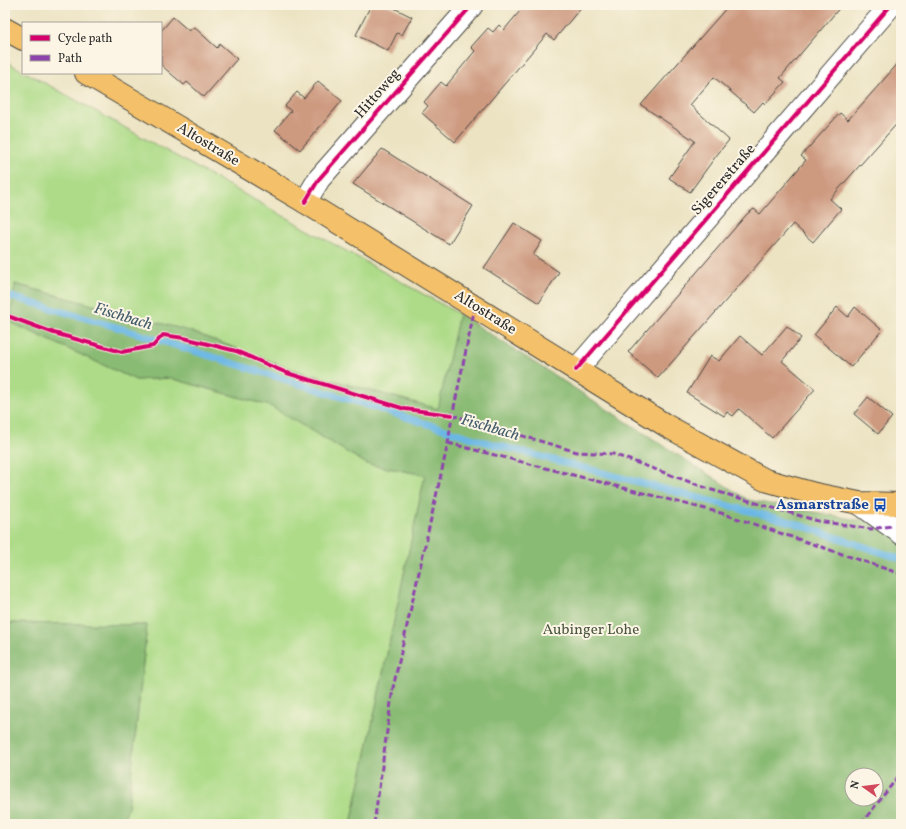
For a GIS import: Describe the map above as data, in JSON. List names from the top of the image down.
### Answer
{
  "streets": {
    "main road": ["Altostraße"],
    "street": ["Hittoweg", "Sigererstraße"]
  },
  "crossings": [
    ["Hittoweg", "Altostraße"],
    ["Altostraße", "Sigererstraße"]
  ],
  "water": ["Fischbach"],
  "parks": ["Aubinger Lohe"],
  "places": {
    "bus stop": ["Asmarstraße"]
  },
  "legend": ["Cycle path", "Path"],
  "north": "left"
}
